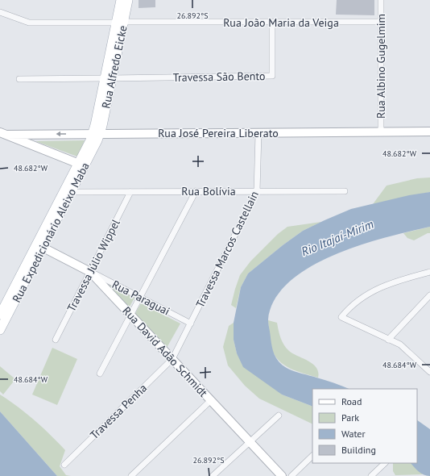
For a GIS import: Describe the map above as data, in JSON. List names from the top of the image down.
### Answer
{
  "streets": {
    "main road": [
      "Rua Alfredo Eicke",
      "Rua José Pereira Liberato",
      "Rua Expedicionário Aleixo Maba",
      "Rua David Adão Schmidt"
    ],
    "street": [
      "Rua João Maria da Veiga",
      "Rua Albino Gugelmim",
      "Travessa São Bento",
      "Rua Bolívia",
      "Travessa Marcos Castellain",
      "Travessa Júlio Wippel",
      "Rua Paraguai",
      "Travessa Penha"
    ]
  },
  "crossings": [
    ["Rua João Maria da Veiga", "Rua Albino Gugelmim"],
    ["Rua João Maria da Veiga", "Rua Alfredo Eicke"],
    ["Rua João Maria da Veiga", "Travessa São Bento"],
    ["Rua Albino Gugelmim", "Rua José Pereira Liberato"],
    ["Rua Alfredo Eicke", "Travessa São Bento"],
    ["Rua Alfredo Eicke", "Rua José Pereira Liberato"],
    ["Rua Alfredo Eicke", "Rua Expedicionário Aleixo Maba"],
    ["Rua José Pereira Liberato", "Rua Expedicionário Aleixo Maba"],
    ["Rua José Pereira Liberato", "Travessa Marcos Castellain"],
    ["Rua Bolívia", "Rua Expedicionário Aleixo Maba"],
    ["Rua Bolívia", "Travessa Marcos Castellain"],
    ["Rua Bolívia", "Travessa Júlio Wippel"],
    ["Rua Expedicionário Aleixo Maba", "Rua David Adão Schmidt"],
    ["Travessa Marcos Castellain", "Rua Paraguai"],
    ["Travessa Marcos Castellain", "Rua David Adão Schmidt"],
    ["Travessa Marcos Castellain", "Travessa Penha"],
    ["Travessa Júlio Wippel", "Rua Paraguai"],
    ["Travessa Júlio Wippel", "Rua David Adão Schmidt"],
    ["Rua Paraguai", "Rua David Adão Schmidt"],
    ["Rua David Adão Schmidt", "Travessa Penha"]
  ],
  "water": ["Rio Itajaí-Mirim"],
  "legend": [
    "Road",
    "Park",
    "Water",
    "Building"
  ],
  "coordinates": ["26.892°S", "48.682°W", "48.684°W"]
}
